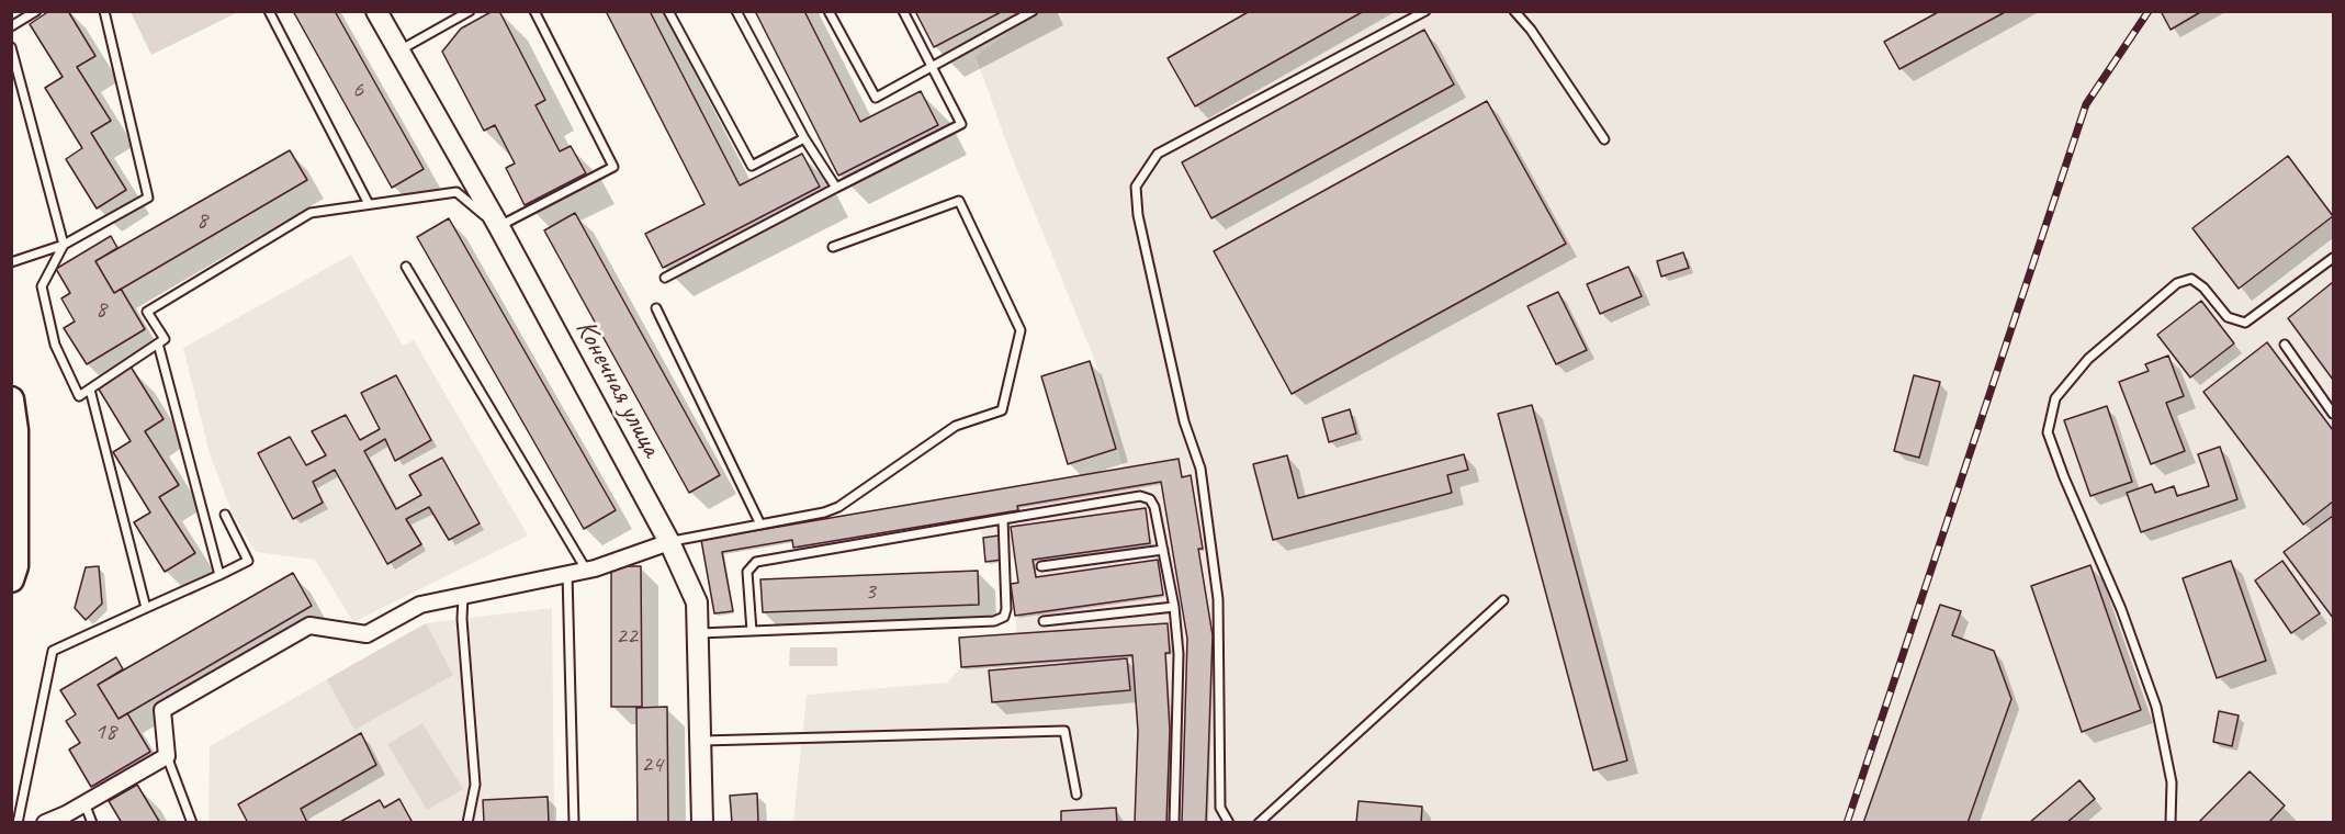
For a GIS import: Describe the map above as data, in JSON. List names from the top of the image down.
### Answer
{
  "streets": {
    "street": ["Конечная улица"]
  },
  "house_numbers": [
    "6",
    "8",
    "8",
    "3",
    "22",
    "18",
    "24"
  ]
}
